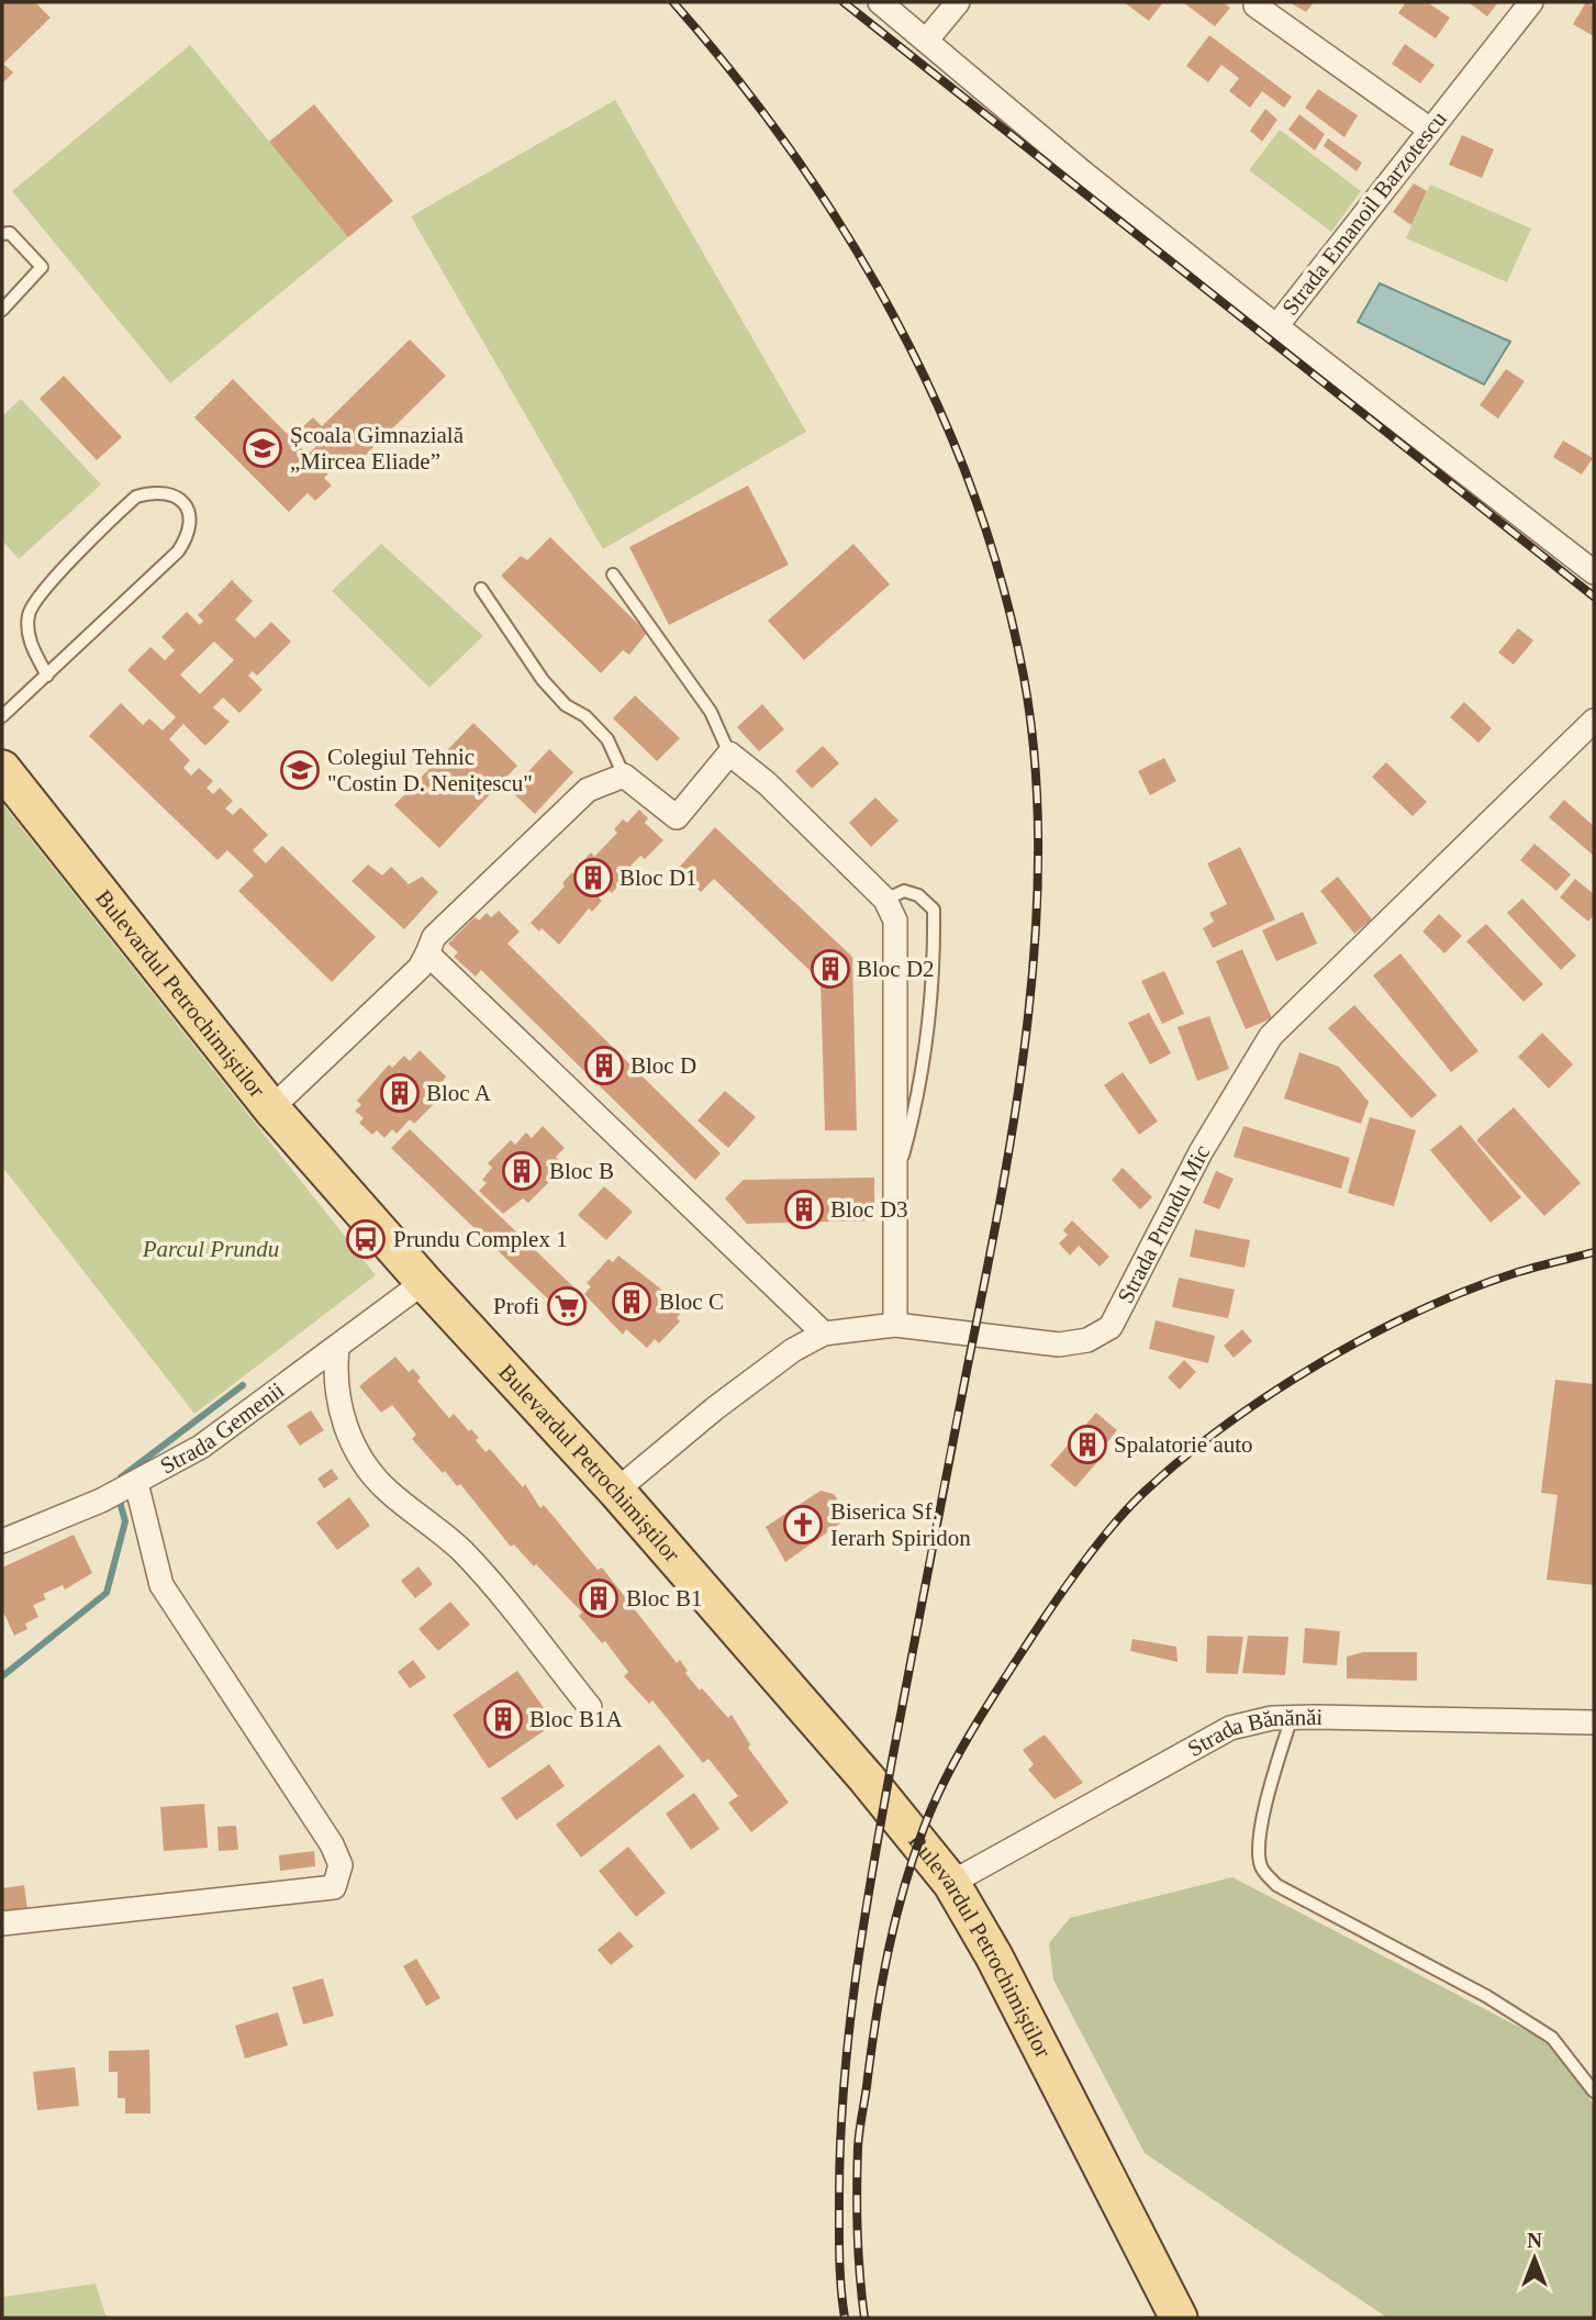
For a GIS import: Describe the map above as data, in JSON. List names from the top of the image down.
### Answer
{
  "streets": {
    "main road": ["Bulevardul Petrochimiștilor"],
    "street": [
      "Strada Emanoil Barzotescu",
      "Strada Prundu Mic",
      "Strada Gemenii",
      "Strada Bănănăi"
    ]
  },
  "crossings": [
    ["Bulevardul Petrochimiștilor", "Strada Prundu Mic"],
    ["Bulevardul Petrochimiștilor", "Strada Gemenii"],
    ["Bulevardul Petrochimiștilor", "Strada Bănănăi"]
  ],
  "parks": ["Parcul Prundu"],
  "places": {
    "school or university": ["Școala Gimnazială „Mircea Eliade”", "Colegiul Tehnic \"Costin D. Nenițescu\""],
    "building": [
      "Bloc D1",
      "Bloc D2",
      "Bloc D",
      "Bloc A",
      "Bloc B",
      "Bloc D3",
      "Bloc C",
      "Spalatorie auto",
      "Bloc B1",
      "Bloc B1A"
    ],
    "bus stop": ["Prundu Complex 1"],
    "supermarket": ["Profi"],
    "church": ["Biserica Sf. Ierarh Spiridon"]
  },
  "north": "top"
}
